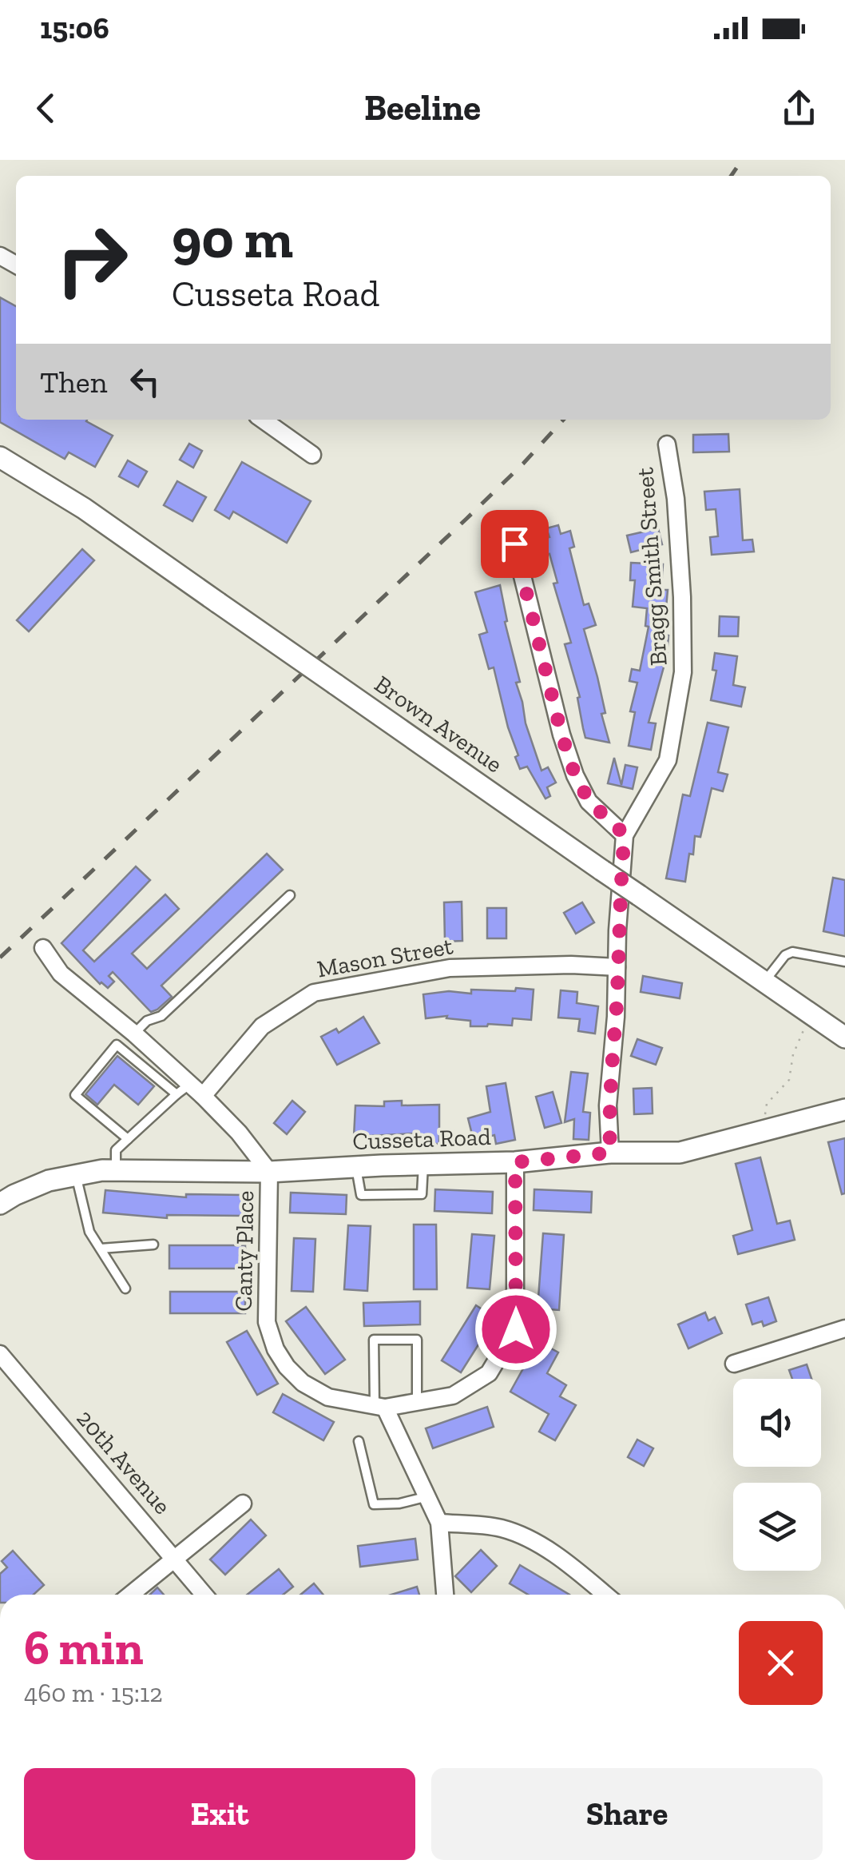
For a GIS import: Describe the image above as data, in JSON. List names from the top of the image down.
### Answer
{
  "streets": {
    "street": [
      "Bragg Smith Street",
      "Brown Avenue",
      "Mason Street",
      "Cusseta Road",
      "Canty Place",
      "20th Avenue"
    ]
  },
  "crossings": [
    ["Bragg Smith Street", "Mason Street"],
    ["Bragg Smith Street", "Cusseta Road"],
    ["Cusseta Road", "Canty Place"]
  ],
  "page": {
    "status": "15:06",
    "header": "Beeline",
    "turn": ["90 m", "Cusseta Road"],
    "then": "Then",
    "heading": ["6 min", "460 m · 15:12"],
    "buttons": ["Exit", "Share"]
  }
}
